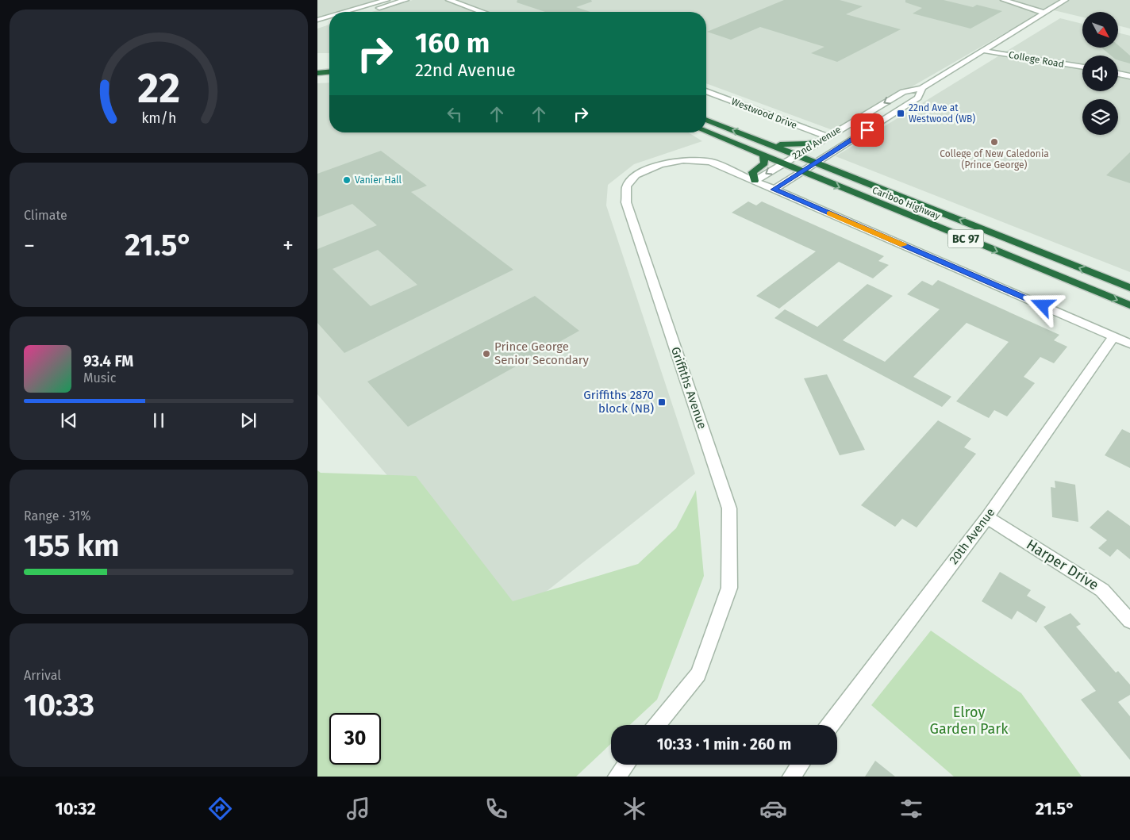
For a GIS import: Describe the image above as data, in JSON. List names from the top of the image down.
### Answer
{
  "streets": {
    "highway": ["Cariboo Highway", "BC 97"],
    "street": [
      "College Road",
      "Westwood Drive",
      "22nd Avenue",
      "Griffiths Avenue",
      "20th Avenue",
      "Harper Drive"
    ]
  },
  "crossings": [
    ["College Road", "22nd Avenue"],
    ["Westwood Drive", "22nd Avenue"],
    ["22nd Avenue", "Cariboo Highway"],
    ["22nd Avenue", "Griffiths Avenue"],
    ["Griffiths Avenue", "20th Avenue"],
    ["20th Avenue", "Harper Drive"]
  ],
  "parks": ["Elroy Garden Park"],
  "places": {
    "transit": ["22nd Ave at Westwood (WB)", "Griffiths 2870 block (NB)"],
    "other": ["College of New Caledonia (Prince George)", "Vanier Hall", "Prince George Senior Secondary"]
  },
  "north": "bottom right",
  "page": {
    "turn": ["160 m", "22nd Avenue"],
    "tile": [
      "Climate",
      ["Range · 31%", "155 km"],
      ["Arrival", "10:33"]
    ],
    "heat": ["−", "21.5°", "+"],
    "song": ["93.4 FM", "Music"],
    "limit": "30",
    "trip": "10:33 · 1 min · 260 m",
    "tabs": ["10:32", "21.5°"],
    "gauge": ["22", "km/h"]
  }
}
